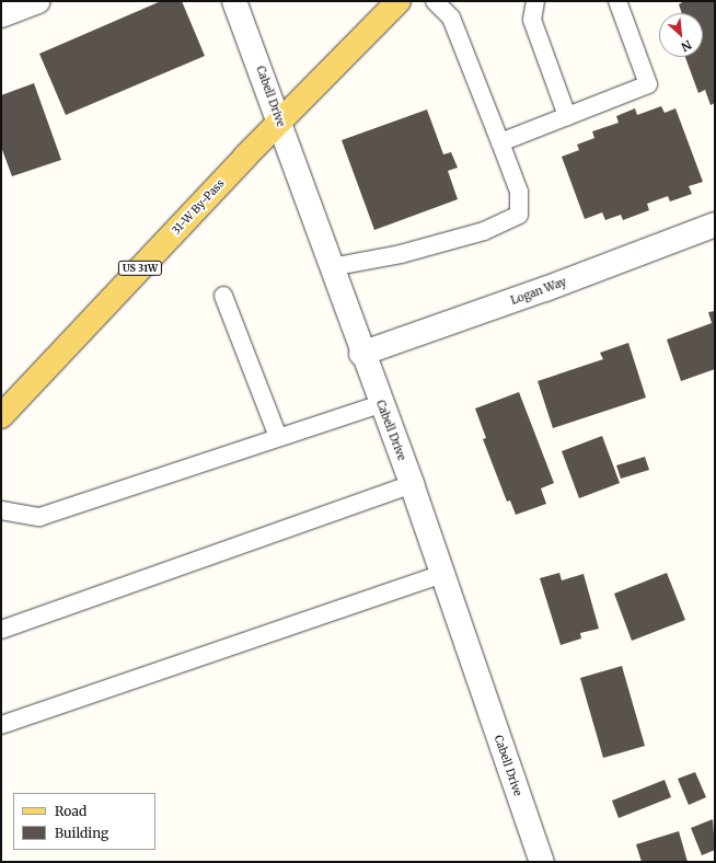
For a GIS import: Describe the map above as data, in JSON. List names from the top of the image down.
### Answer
{
  "streets": {
    "main road": ["31-W By-Pass", "US 31W"],
    "street": ["Cabell Drive", "Logan Way"]
  },
  "crossings": [
    ["Cabell Drive", "31-W By-Pass"],
    ["Cabell Drive", "Logan Way"]
  ],
  "legend": ["Road", "Building"],
  "north": "bottom right"
}
